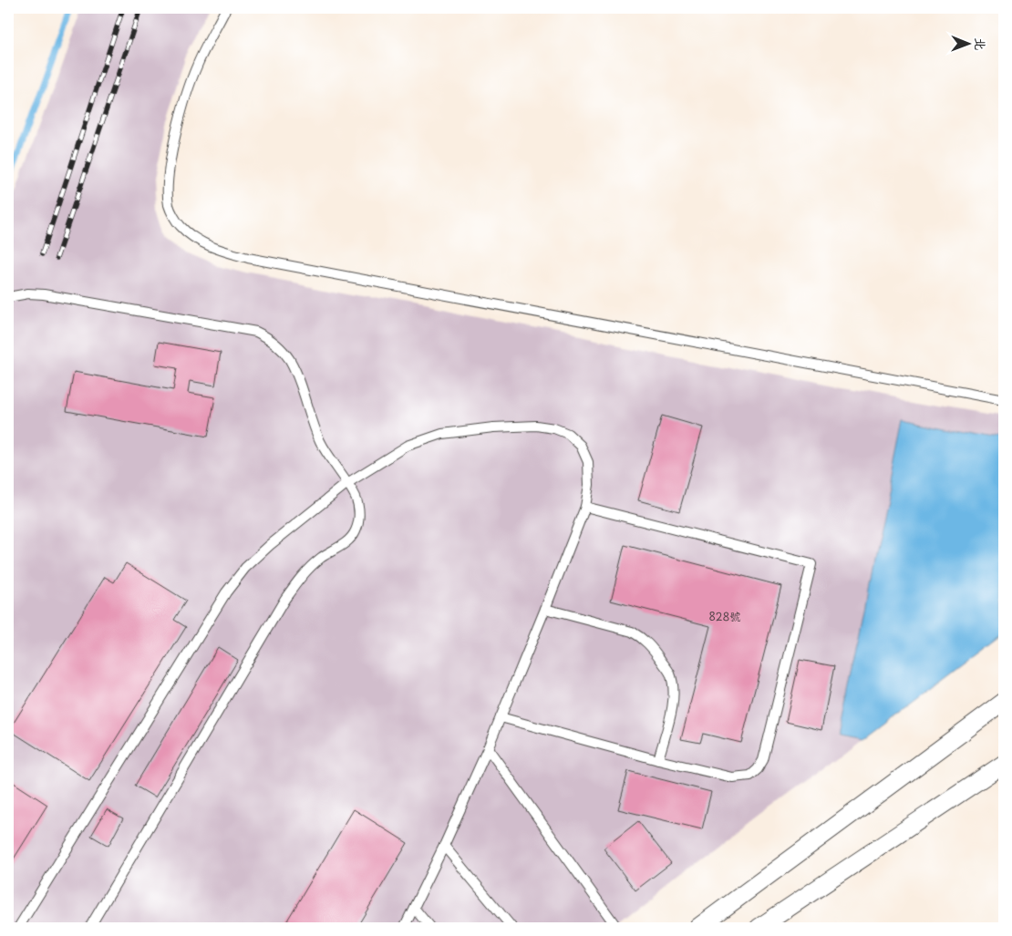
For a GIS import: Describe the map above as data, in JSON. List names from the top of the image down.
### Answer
{
  "house_numbers": ["828號"],
  "north": "right"
}
